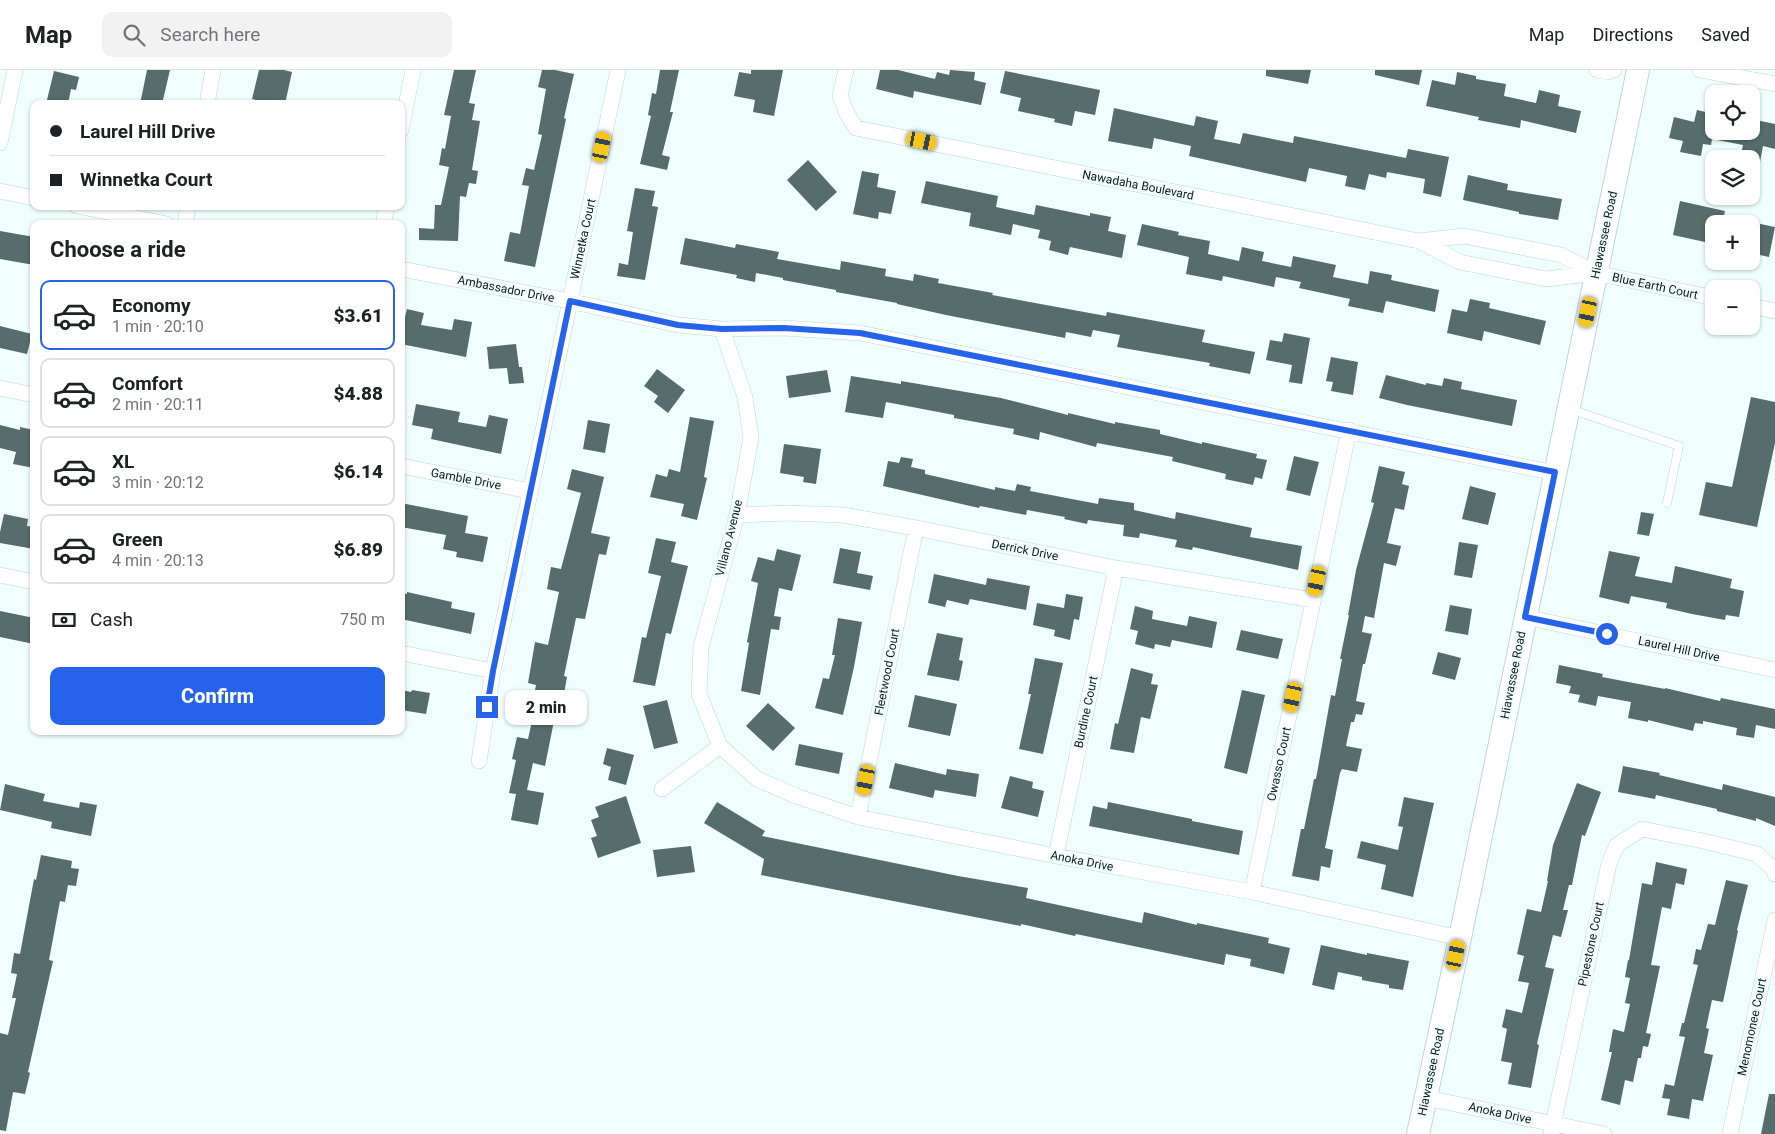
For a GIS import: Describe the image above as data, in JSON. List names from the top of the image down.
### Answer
{
  "streets": {
    "main road": ["Hiawassee Road"],
    "street": [
      "Nawadaha Boulevard",
      "Winnetka Court",
      "Blue Earth Court",
      "Ambassador Drive",
      "Gamble Drive",
      "Villano Avenue",
      "Derrick Drive",
      "Laurel Hill Drive",
      "Fleetwood Court",
      "Burdine Court",
      "Owasso Court",
      "Anoka Drive",
      "Pipestone Court",
      "Menomonee Court"
    ]
  },
  "crossings": [
    ["Nawadaha Boulevard", "Hiawassee Road"],
    ["Nawadaha Boulevard", "Blue Earth Court"],
    ["Hiawassee Road", "Blue Earth Court"],
    ["Hiawassee Road", "Ambassador Drive"],
    ["Hiawassee Road", "Laurel Hill Drive"],
    ["Hiawassee Road", "Anoka Drive"],
    ["Winnetka Court", "Ambassador Drive"],
    ["Winnetka Court", "Gamble Drive"],
    ["Ambassador Drive", "Villano Avenue"],
    ["Ambassador Drive", "Owasso Court"],
    ["Villano Avenue", "Derrick Drive"],
    ["Villano Avenue", "Anoka Drive"],
    ["Derrick Drive", "Fleetwood Court"],
    ["Derrick Drive", "Burdine Court"],
    ["Derrick Drive", "Owasso Court"],
    ["Fleetwood Court", "Anoka Drive"],
    ["Burdine Court", "Anoka Drive"],
    ["Owasso Court", "Anoka Drive"],
    ["Anoka Drive", "Pipestone Court"]
  ],
  "page": {
    "header": "Map",
    "search": "Search here",
    "nav": ["Map", "Directions", "Saved"],
    "map_buttons": ["+", "−"],
    "banner": ["Laurel Hill Drive", "Winnetka Court"],
    "heading": "Choose a ride",
    "list": [
      {
        "name": "Economy",
        "note": "1 min · 20:10",
        "value": "$3.61"
      },
      {
        "name": "Comfort",
        "note": "2 min · 20:11",
        "value": "$4.88"
      },
      {
        "name": "XL",
        "note": "3 min · 20:12",
        "value": "$6.14"
      },
      {
        "name": "Green",
        "note": "4 min · 20:13",
        "value": "$6.89"
      }
    ],
    "pay": ["Cash", "750 m"],
    "buttons": "Confirm",
    "bubble": "2 min"
  }
}
